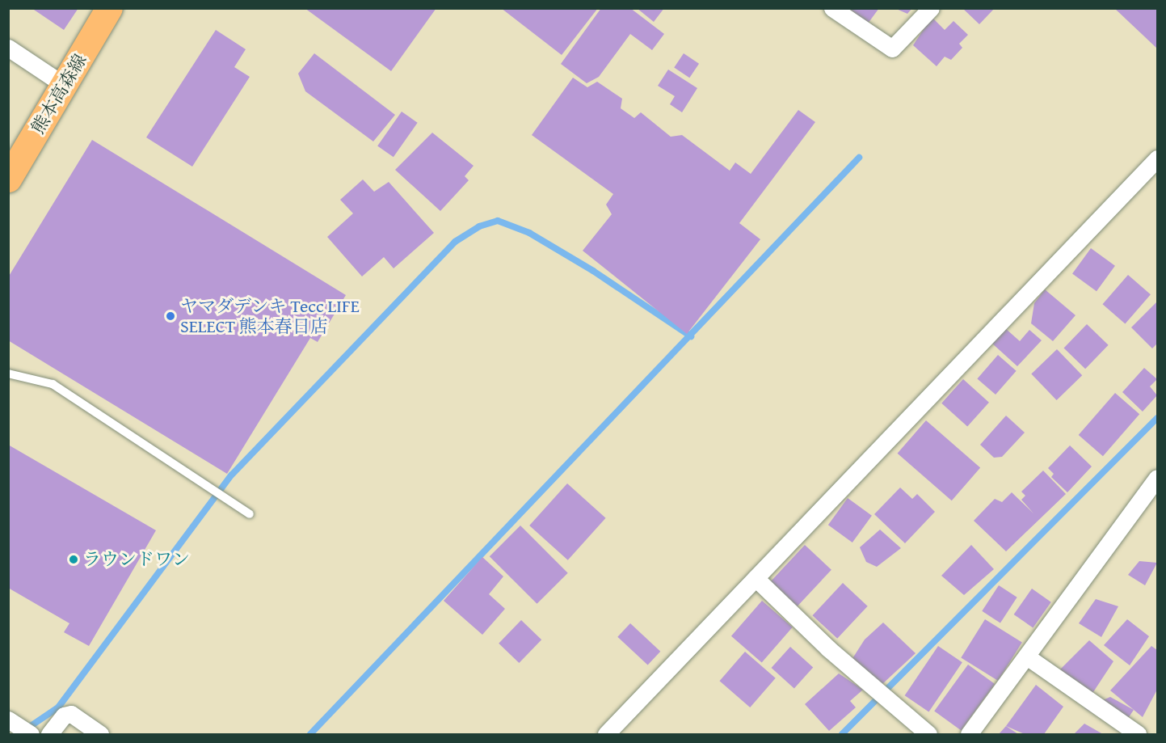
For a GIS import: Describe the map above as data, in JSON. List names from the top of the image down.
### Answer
{
  "streets": {
    "main road": ["熊本高森線"]
  },
  "places": ["ヤマダデンキ Tecc LIFE SELECT 熊本春日店", "ラウンドワン"]
}
